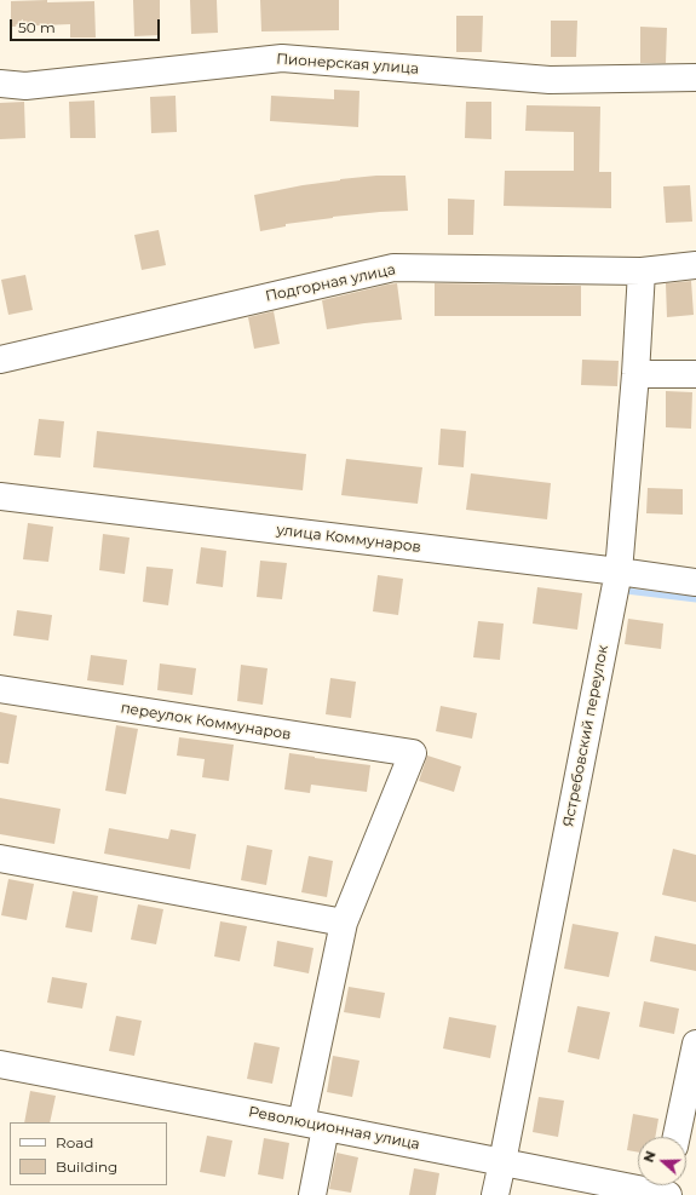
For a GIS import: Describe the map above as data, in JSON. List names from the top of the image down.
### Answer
{
  "streets": {
    "street": [
      "Пионерская улица",
      "Подгорная улица",
      "улица Коммунаров",
      "переулок Коммунаров",
      "Ястребовский переулок",
      "Революционная улица"
    ]
  },
  "crossings": [
    ["Подгорная улица", "Ястребовский переулок"],
    ["улица Коммунаров", "Ястребовский переулок"],
    ["Ястребовский переулок", "Революционная улица"]
  ],
  "legend": ["Road", "Building"],
  "scale_bar": "50 m",
  "north": "left"
}
